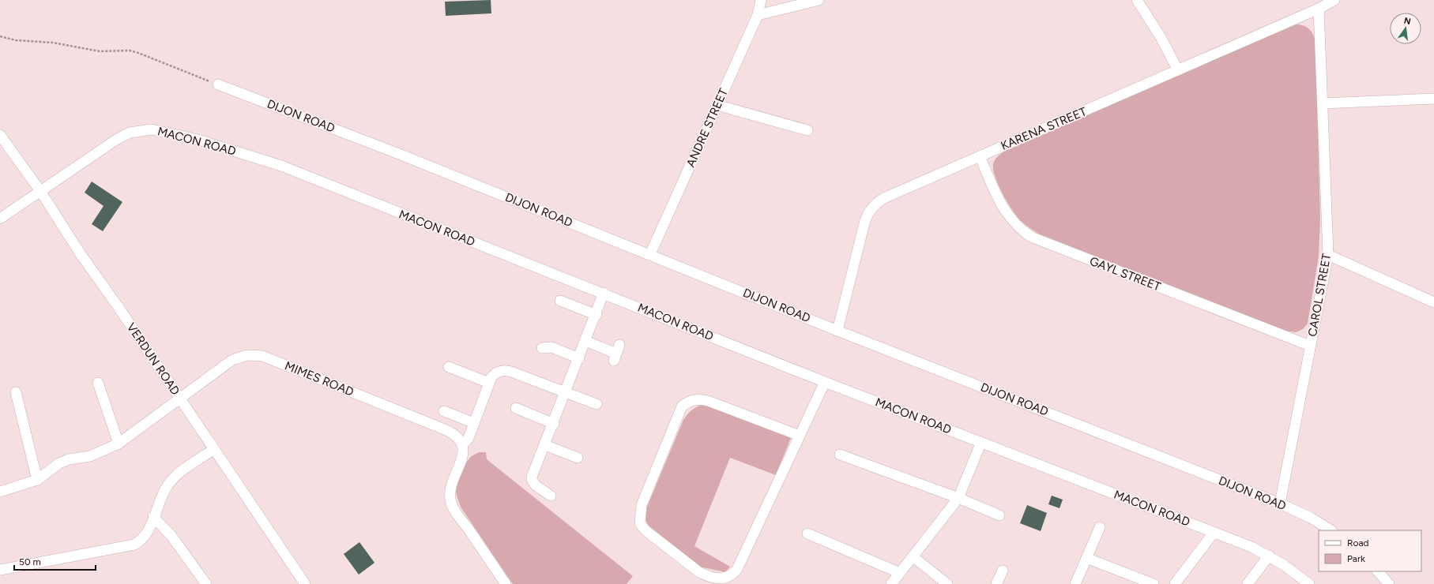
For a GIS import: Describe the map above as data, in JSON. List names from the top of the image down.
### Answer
{
  "streets": {
    "street": [
      "DIJON ROAD",
      "ANDRE STREET",
      "KARENA STREET",
      "MACON ROAD",
      "GAYL STREET",
      "CAROL STREET",
      "VERDUN ROAD",
      "MIMES ROAD"
    ]
  },
  "crossings": [
    ["DIJON ROAD", "ANDRE STREET"],
    ["DIJON ROAD", "KARENA STREET"],
    ["DIJON ROAD", "CAROL STREET"],
    ["KARENA STREET", "GAYL STREET"],
    ["KARENA STREET", "CAROL STREET"],
    ["MACON ROAD", "VERDUN ROAD"],
    ["GAYL STREET", "CAROL STREET"],
    ["VERDUN ROAD", "MIMES ROAD"]
  ],
  "legend": ["Road", "Park"],
  "scale_bar": "50 m",
  "north": "top"
}
